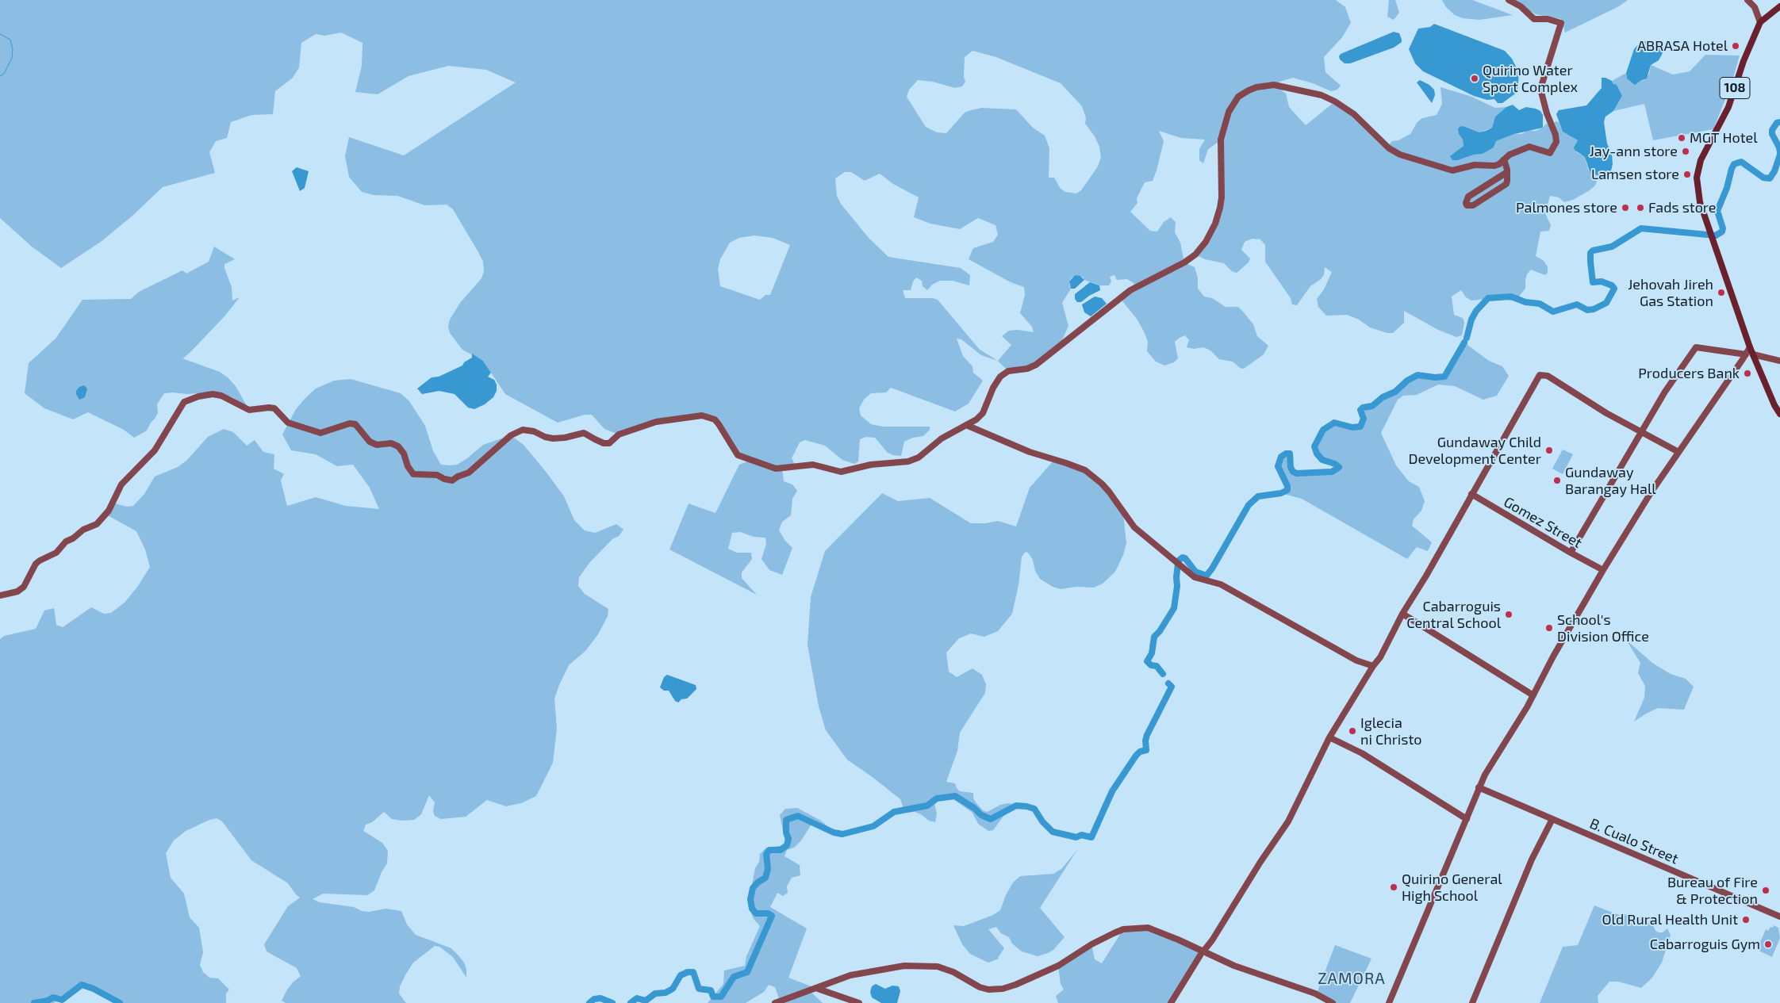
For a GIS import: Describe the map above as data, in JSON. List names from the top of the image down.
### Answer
{
  "streets": {
    "main road": ["108"],
    "street": ["Gomez Street", "B. Cualo Street"]
  },
  "districts": ["ZAMORA"],
  "places": [
    "ABRASA Hotel",
    "Quirino Water Sport Complex",
    "MGT Hotel",
    "Jay-ann store",
    "Lamsen store",
    "Palmones store",
    "Fads store",
    "Jehovah Jireh Gas Station",
    "Producers Bank",
    "Gundaway Child Development Center",
    "Gundaway Barangay Hall",
    "Cabarroguis Central School",
    "School's Division Office",
    "Iglecia ni Christo",
    "Quirino General High School",
    "Bureau of Fire & Protection",
    "Old Rural Health Unit",
    "Cabarroguis Gym"
  ]
}
